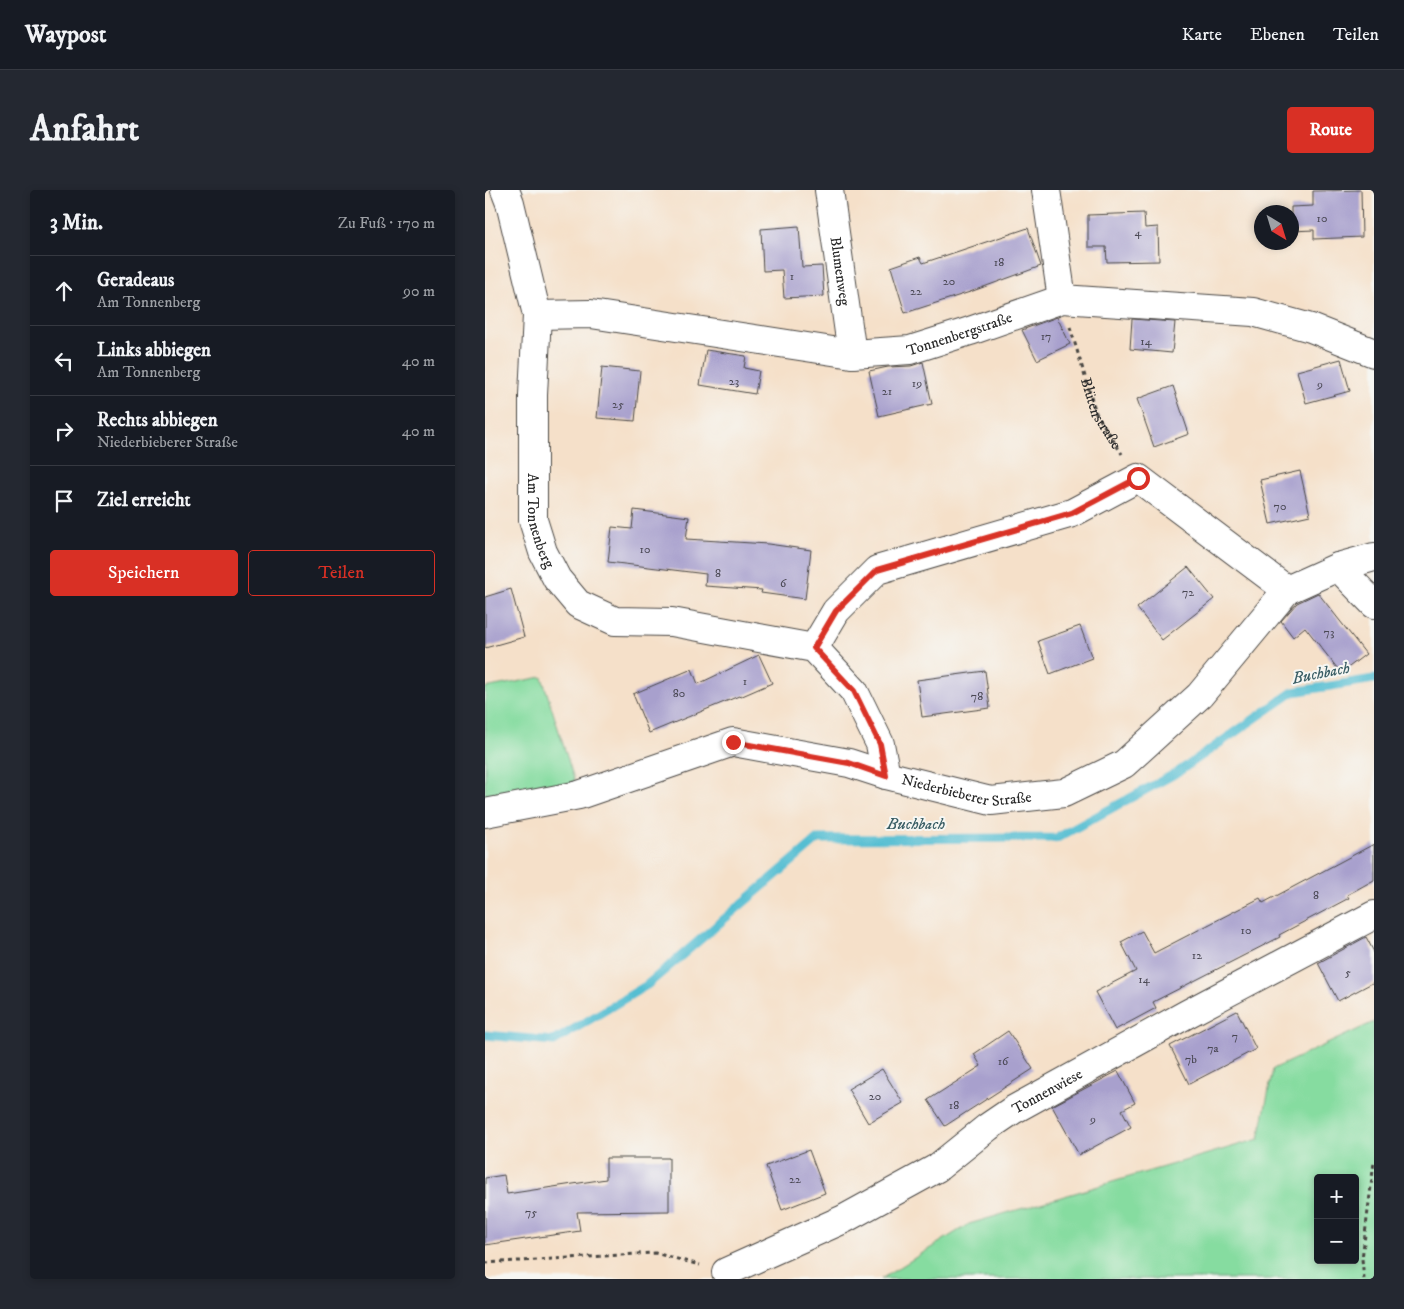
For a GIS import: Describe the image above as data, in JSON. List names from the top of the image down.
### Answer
{
  "streets": {
    "street": [
      "Blumenweg",
      "Tonnenbergstraße",
      "Am Tonnenberg",
      "Niederbieberer Straße",
      "Tonnenwiese"
    ],
    "path": ["Blütenstraße"]
  },
  "crossings": [
    ["Blumenweg", "Tonnenbergstraße"],
    ["Tonnenbergstraße", "Blütenstraße"],
    ["Tonnenbergstraße", "Am Tonnenberg"]
  ],
  "water": ["Buchbach"],
  "house_numbers": [
    "10",
    "4",
    "18",
    "1",
    "20",
    "22",
    "17",
    "14",
    "23",
    "19",
    "9",
    "21",
    "25",
    "70",
    "10",
    "8",
    "6",
    "72",
    "73",
    "1",
    "80",
    "78",
    "8",
    "10",
    "12",
    "5",
    "14",
    "7",
    "7a",
    "7b",
    "16",
    "20",
    "18",
    "9",
    "22",
    "75"
  ],
  "north": "bottom right",
  "page": {
    "header": "Waypost",
    "nav": ["Karte", "Ebenen", "Teilen"],
    "buttons": [
      "Route",
      ["Speichern", "Teilen"]
    ],
    "title": "Anfahrt",
    "heading": ["3 Min.", "Zu Fuß · 170 m"],
    "list": [
      ["Geradeaus", "Am Tonnenberg", "90 m"],
      ["Links abbiegen", "Am Tonnenberg", "40 m"],
      ["Rechts abbiegen", "Niederbieberer Straße", "40 m"],
      "Ziel erreicht"
    ],
    "map_buttons": ["+", "−"]
  }
}
